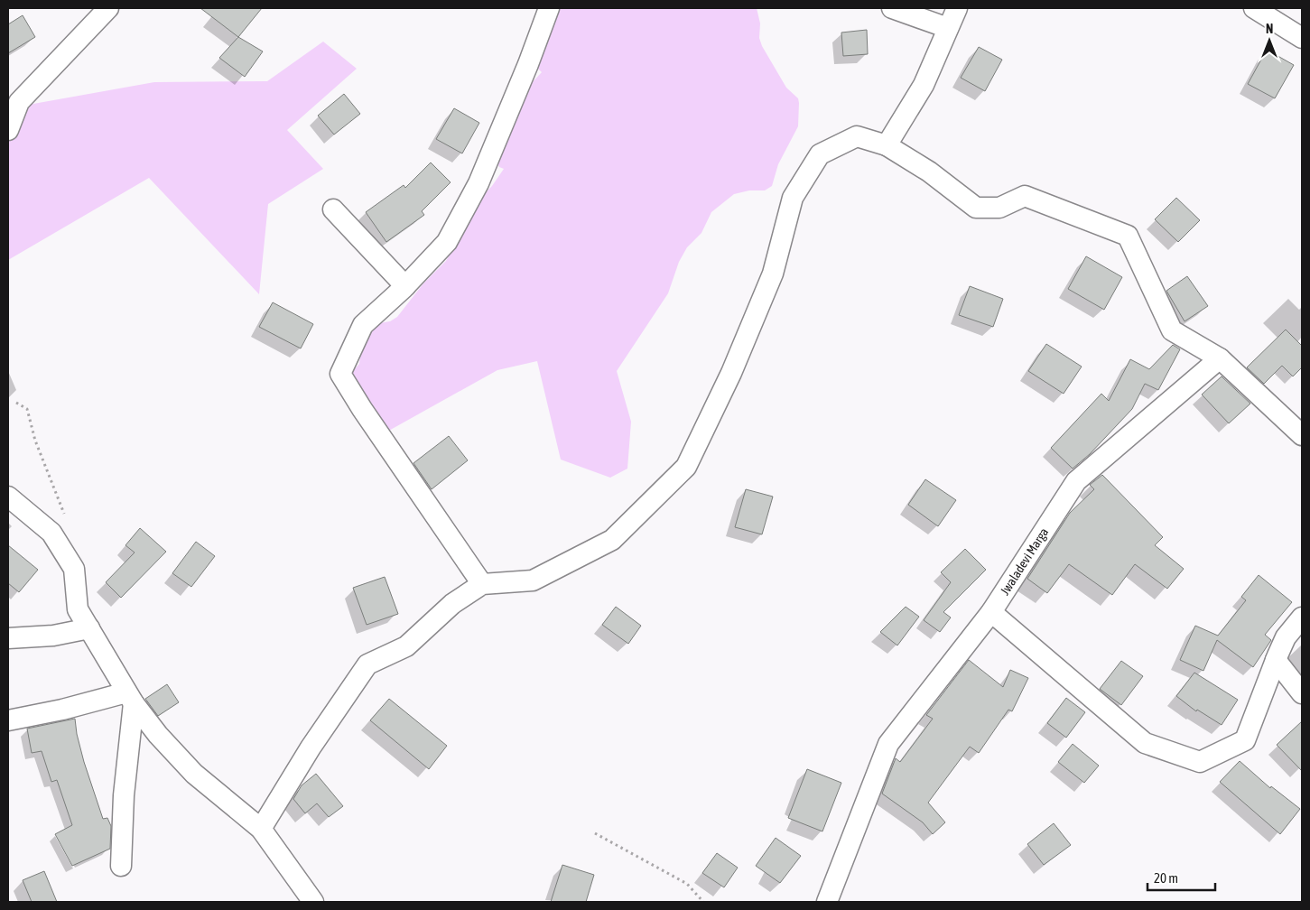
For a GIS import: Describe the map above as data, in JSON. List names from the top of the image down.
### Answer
{
  "streets": {
    "street": ["Jwaladevi Marga"]
  },
  "scale_bar": "20 m",
  "north": "top"
}
